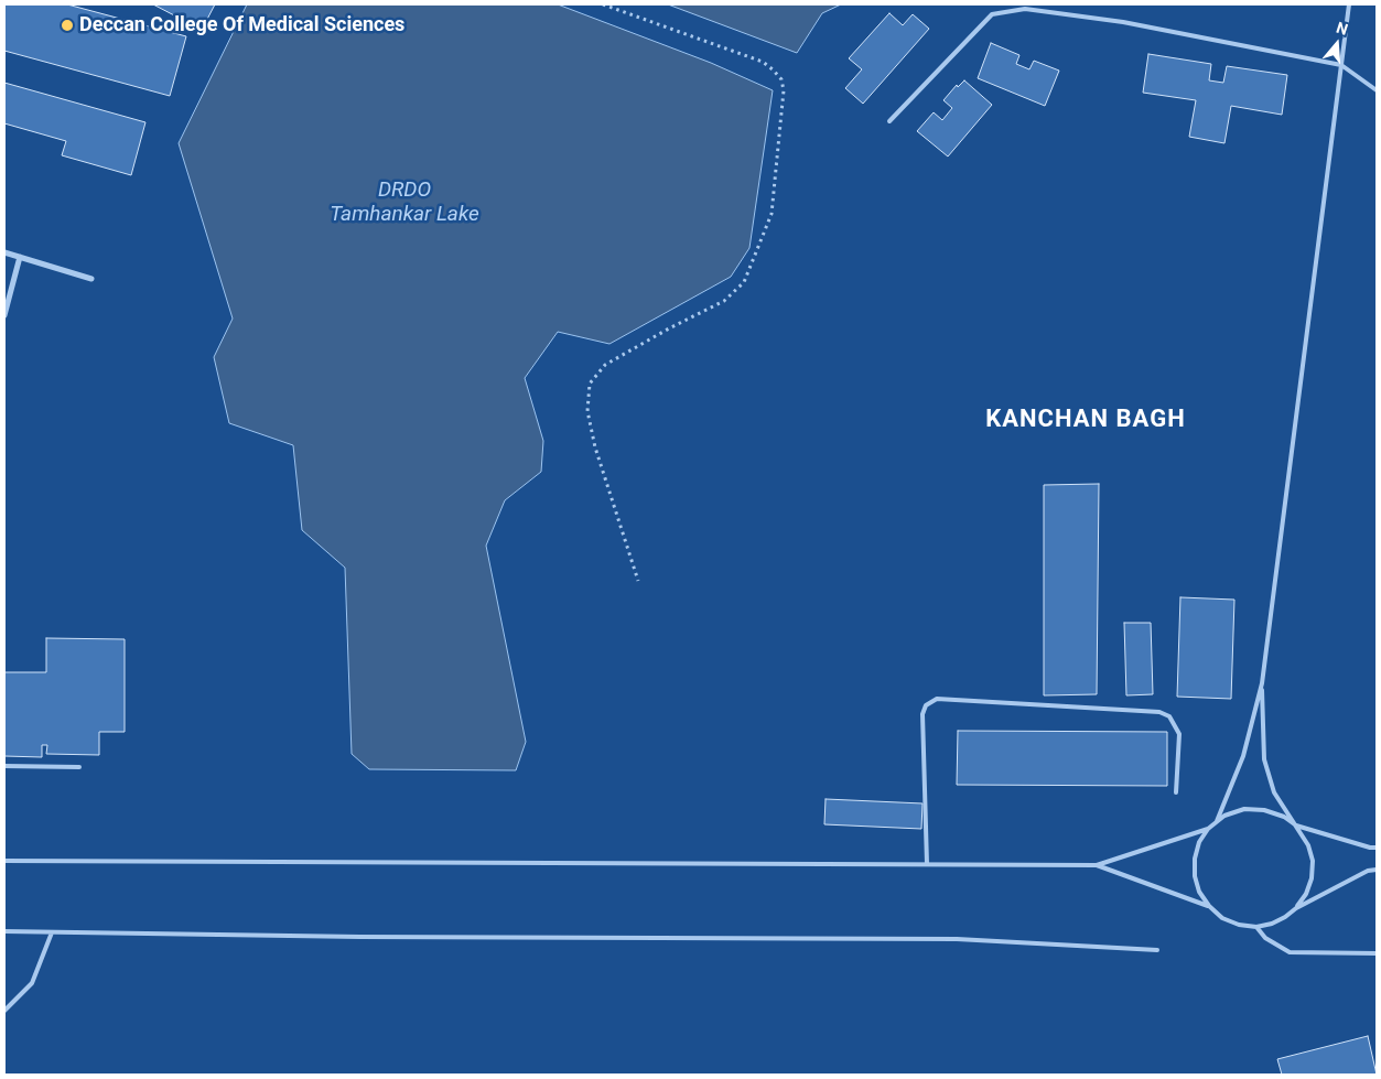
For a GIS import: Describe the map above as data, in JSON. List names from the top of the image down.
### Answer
{
  "districts": ["KANCHAN BAGH"],
  "water": ["DRDO Tamhankar Lake"],
  "places": ["Deccan College Of Medical Sciences"],
  "north": "top"
}
